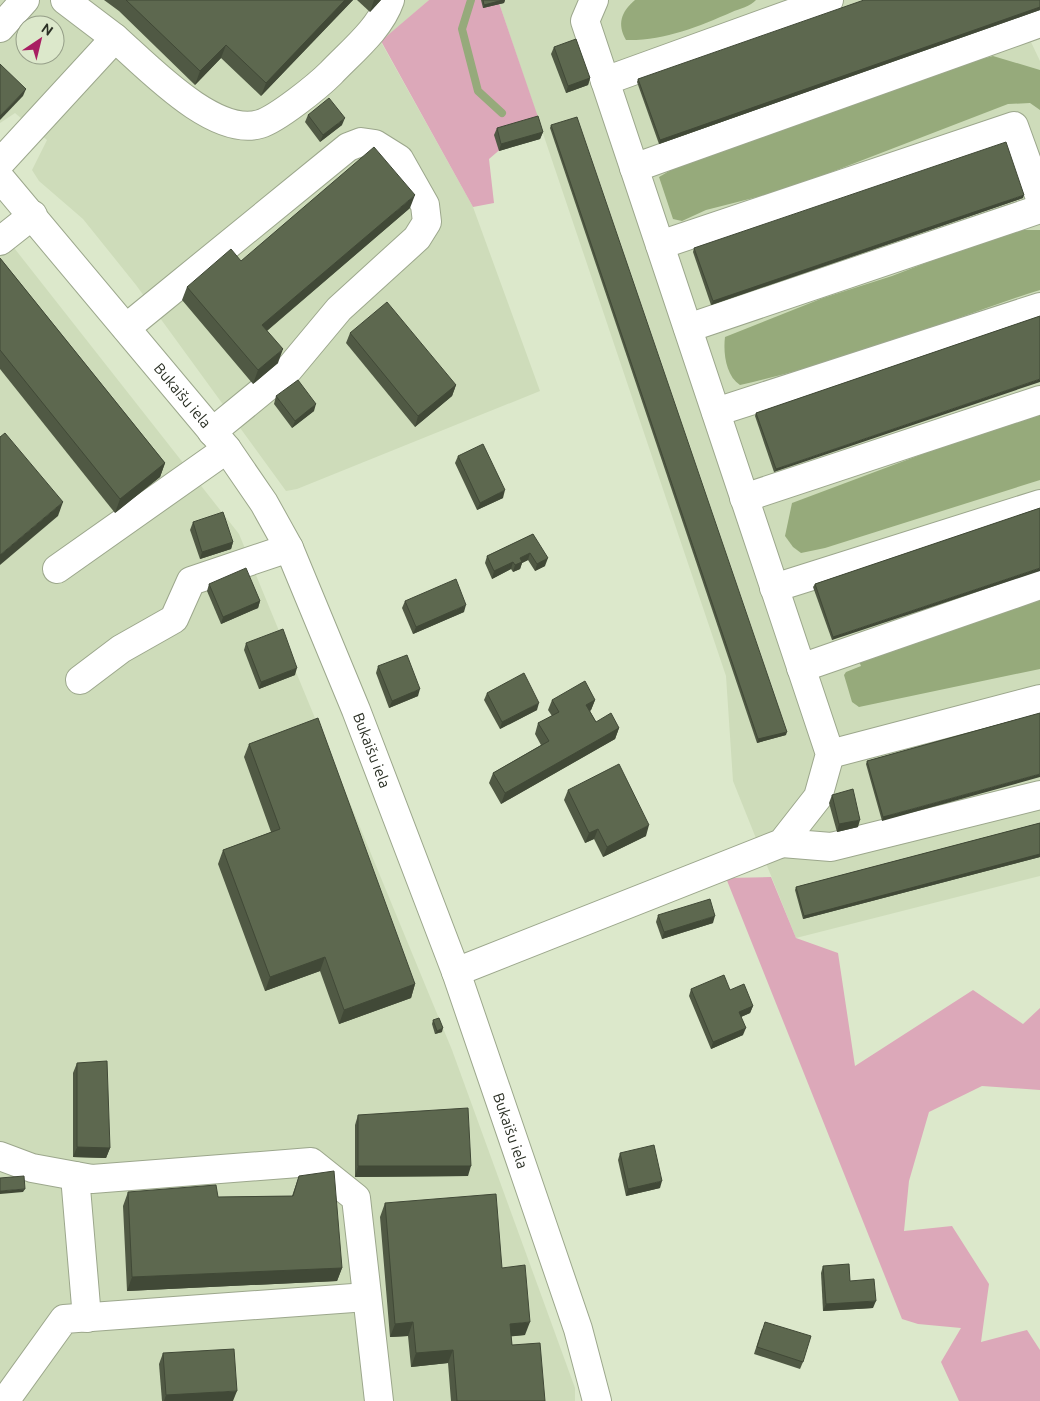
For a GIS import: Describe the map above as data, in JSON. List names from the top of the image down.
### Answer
{
  "streets": {
    "street": ["Bukaišu iela"]
  },
  "north": "top right"
}
